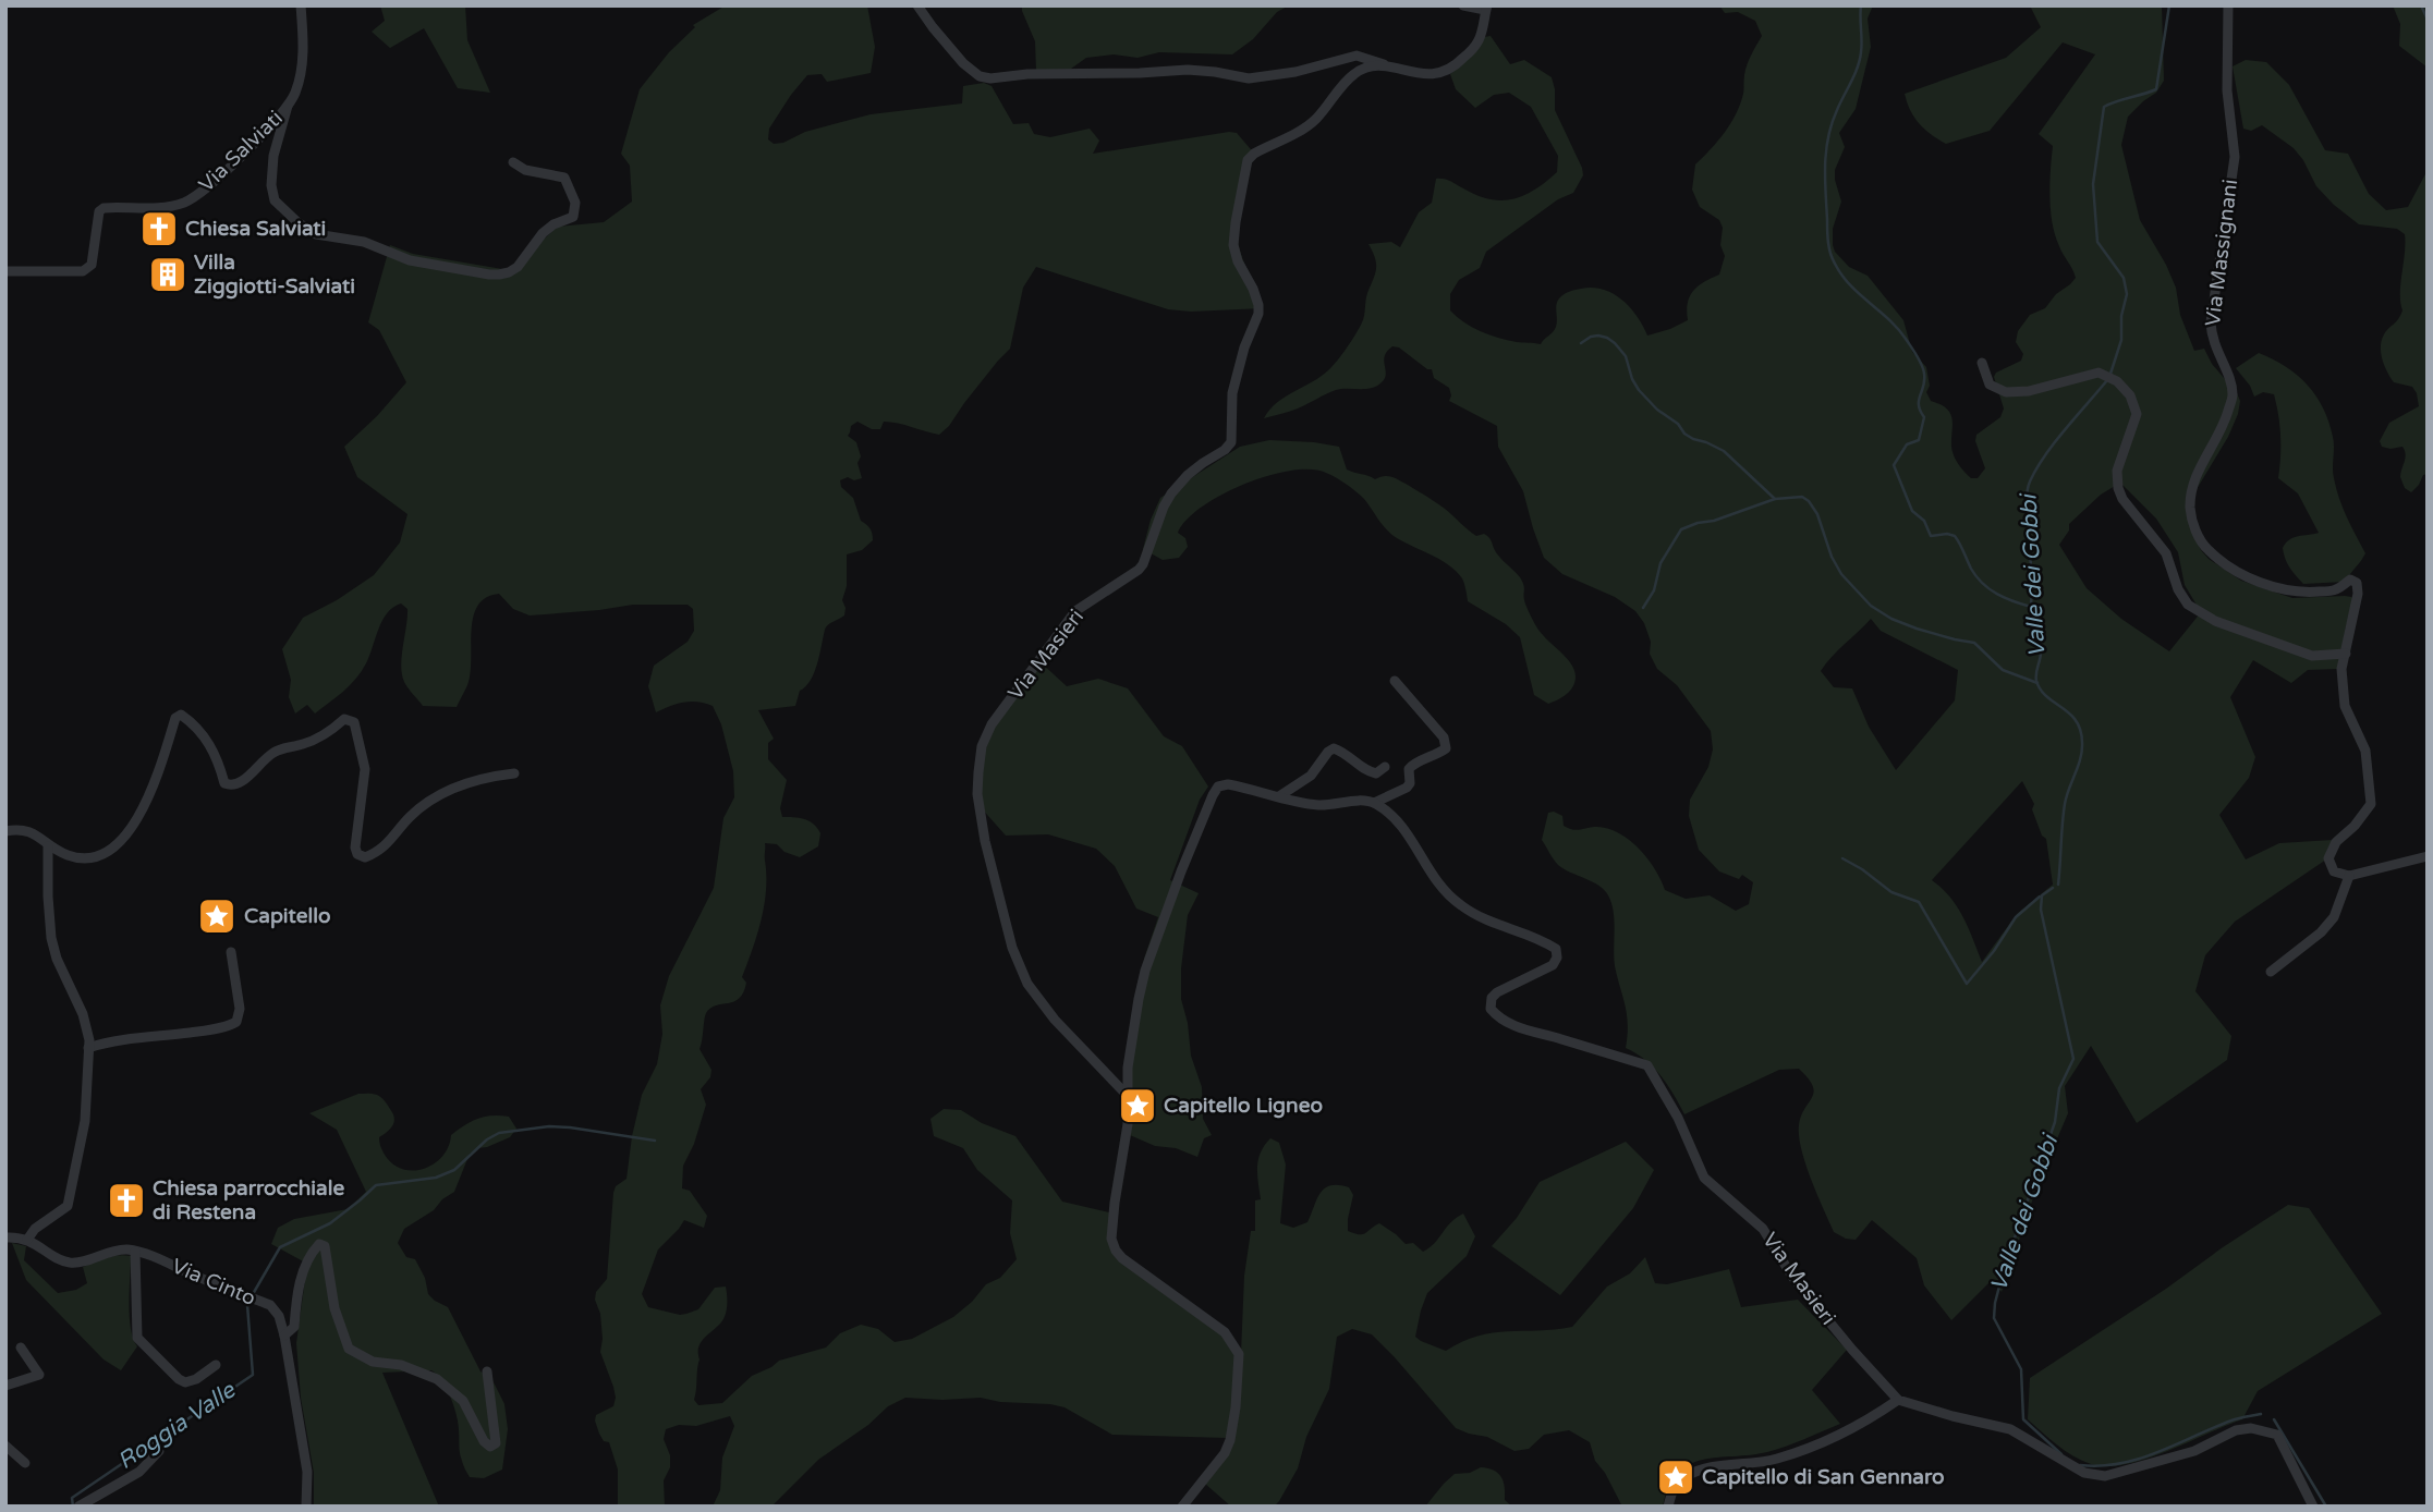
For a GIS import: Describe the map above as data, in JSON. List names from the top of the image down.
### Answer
{
  "streets": {
    "street": [
      "Via Salviati",
      "Via Massignani",
      "Via Masieri",
      "Via Cinto"
    ]
  },
  "water": ["Valle dei Gobbi", "Roggia Valle"],
  "places": {
    "church": ["Chiesa Salviati", "Chiesa parrocchiale di Restena"],
    "building": ["Villa Ziggiotti-Salviati"],
    "place": ["Capitello", "Capitello Ligneo", "Capitello di San Gennaro"]
  }
}
